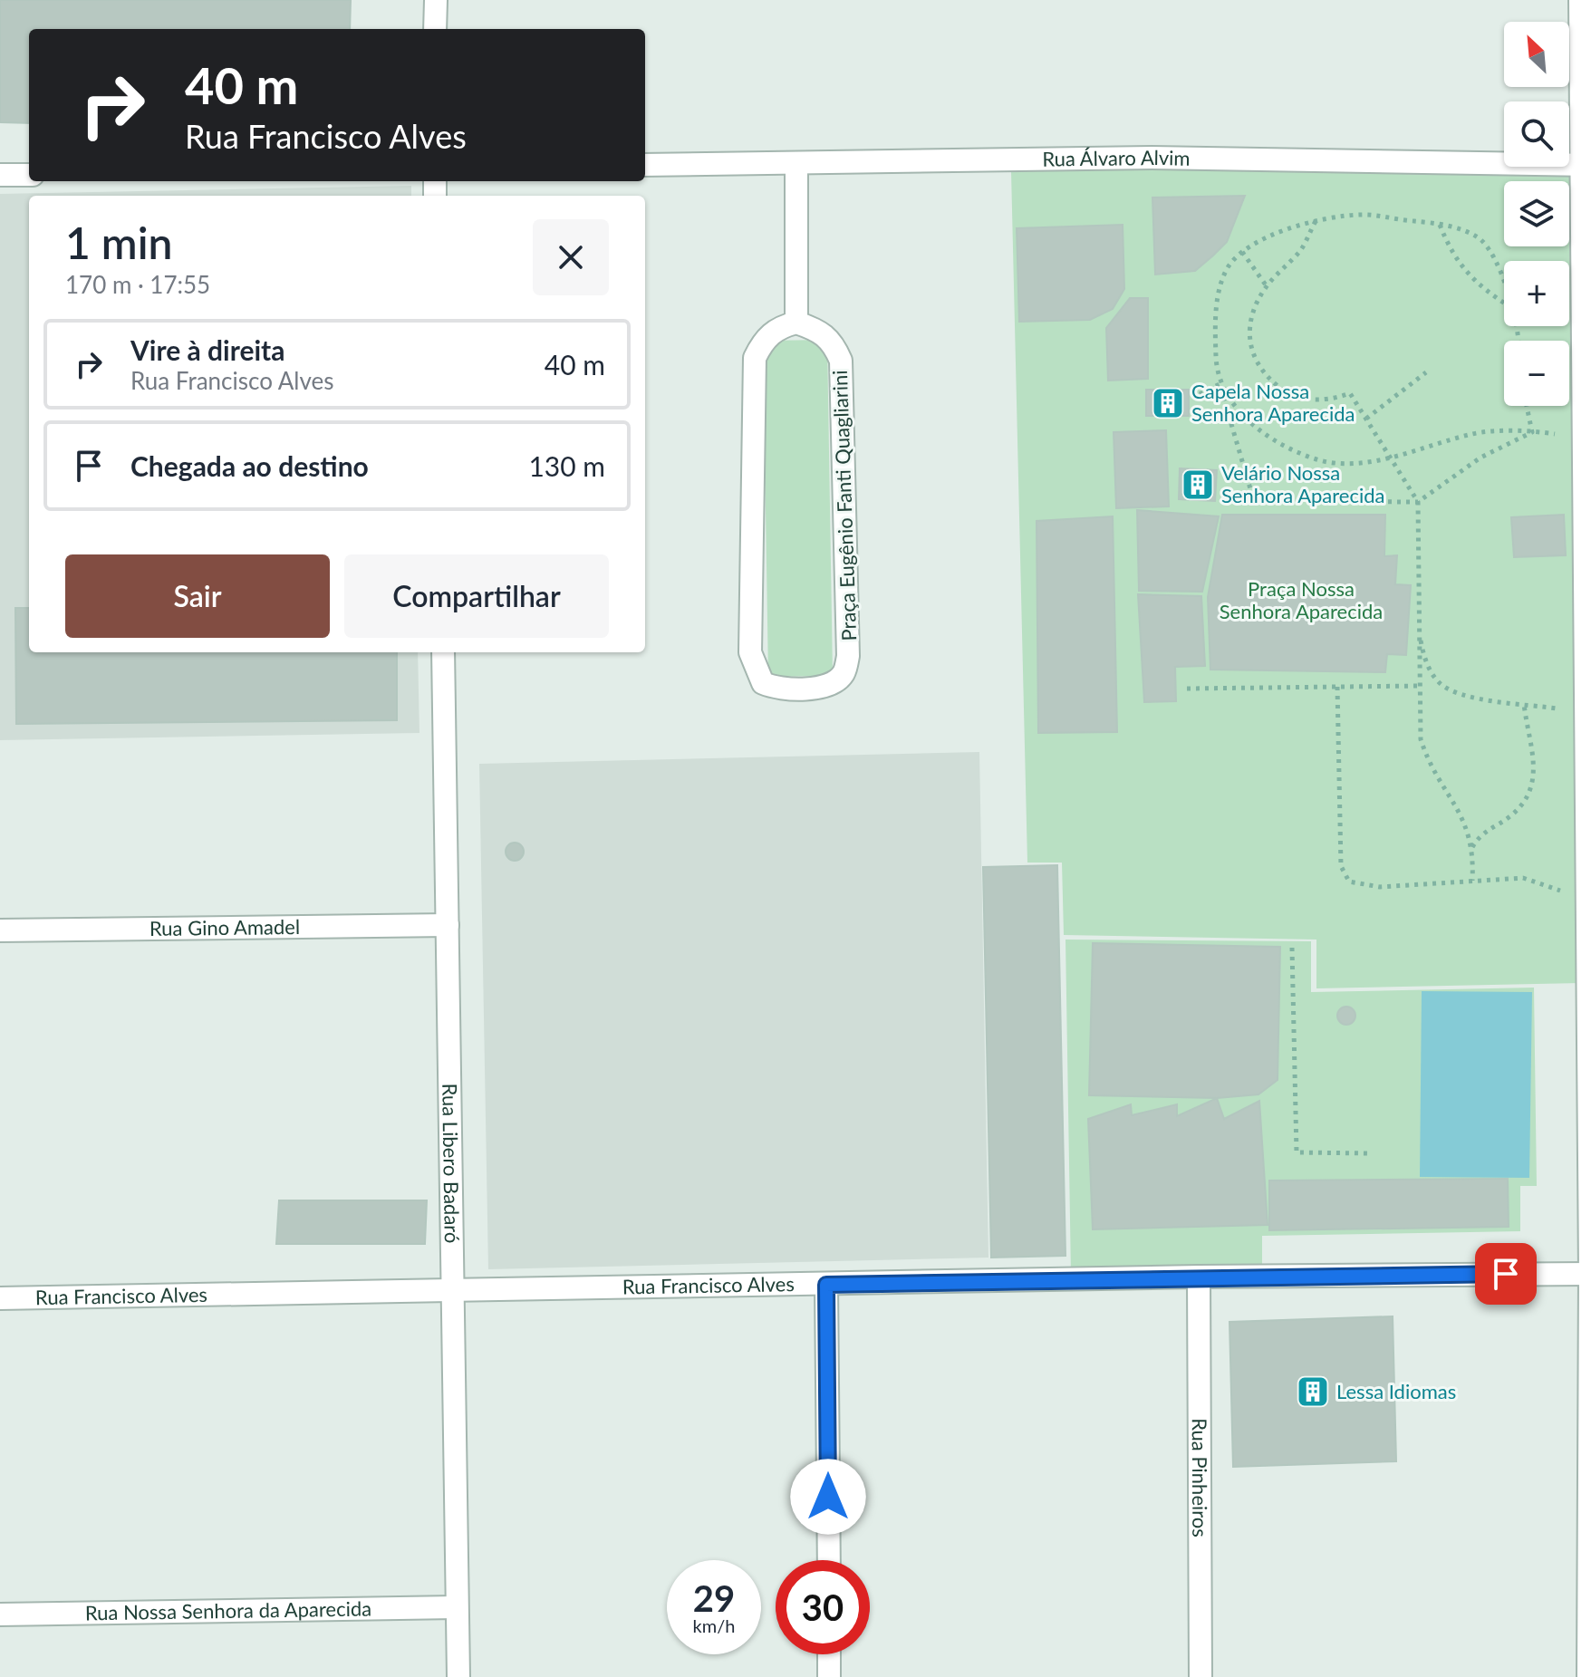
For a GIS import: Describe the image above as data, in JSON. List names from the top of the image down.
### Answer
{
  "streets": {
    "street": [
      "Rua Álvaro Alvim",
      "Praça Eugênio Fanti Quagliarini",
      "Rua Gino Amadel",
      "Rua Libero Badaró",
      "Rua Francisco Alves",
      "Rua Pinheiros",
      "Rua Nossa Senhora da Aparecida"
    ]
  },
  "crossings": [
    ["Rua Gino Amadel", "Rua Libero Badaró"],
    ["Rua Libero Badaró", "Rua Francisco Alves"],
    ["Rua Libero Badaró", "Rua Nossa Senhora da Aparecida"],
    ["Rua Francisco Alves", "Rua Pinheiros"]
  ],
  "parks": ["Praça Nossa Senhora Aparecida"],
  "places": {
    "building": ["Capela Nossa Senhora Aparecida", "Velário Nossa Senhora Aparecida", "Lessa Idiomas"]
  },
  "north": "top left",
  "page": {
    "map_buttons": ["+", "−"],
    "turn": ["40 m", "Rua Francisco Alves"],
    "heading": ["1 min", "170 m · 17:55"],
    "list": [
      {
        "name": "Vire à direita",
        "note": "Rua Francisco Alves",
        "value": "40 m"
      },
      {
        "name": "Chegada ao destino",
        "value": "130 m"
      }
    ],
    "buttons": ["Sair", "Compartilhar"],
    "speed": "29 km/h",
    "limit": "30"
  }
}
